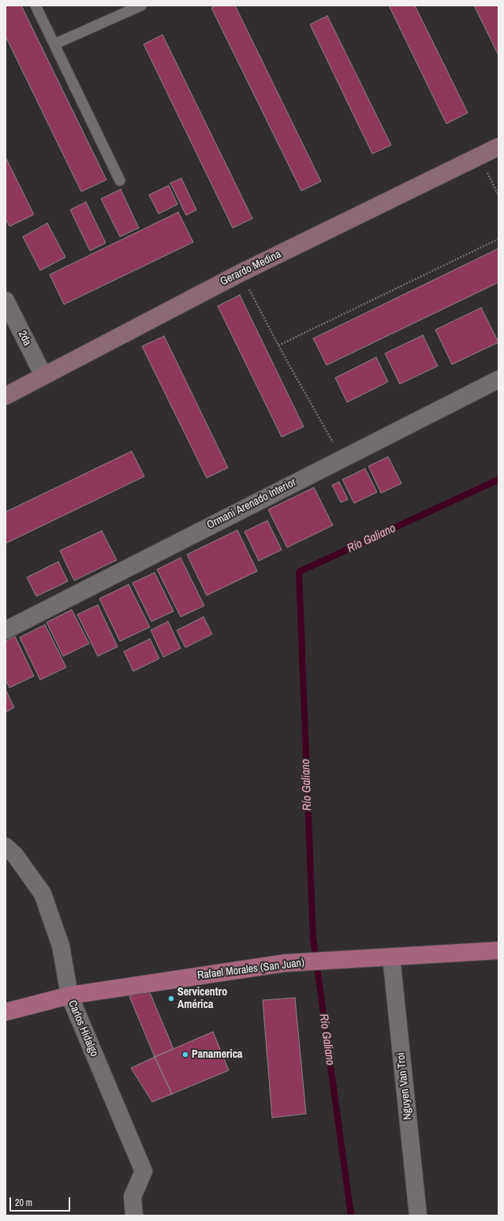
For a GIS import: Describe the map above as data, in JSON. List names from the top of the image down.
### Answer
{
  "streets": {
    "main road": ["Rafael Morales (San Juan)"],
    "street": [
      "Gerardo Medina",
      "2da",
      "Ormani Arenado Interior",
      "Carlos Hidalgo",
      "Nguyen Van Troi"
    ]
  },
  "crossings": [
    ["Gerardo Medina", "2da"],
    ["Rafael Morales (San Juan)", "Carlos Hidalgo"],
    ["Rafael Morales (San Juan)", "Nguyen Van Troi"]
  ],
  "water": ["Río Galiano"],
  "places": ["Servicentro América", "Panamerica"],
  "scale_bar": "20 m"
}
